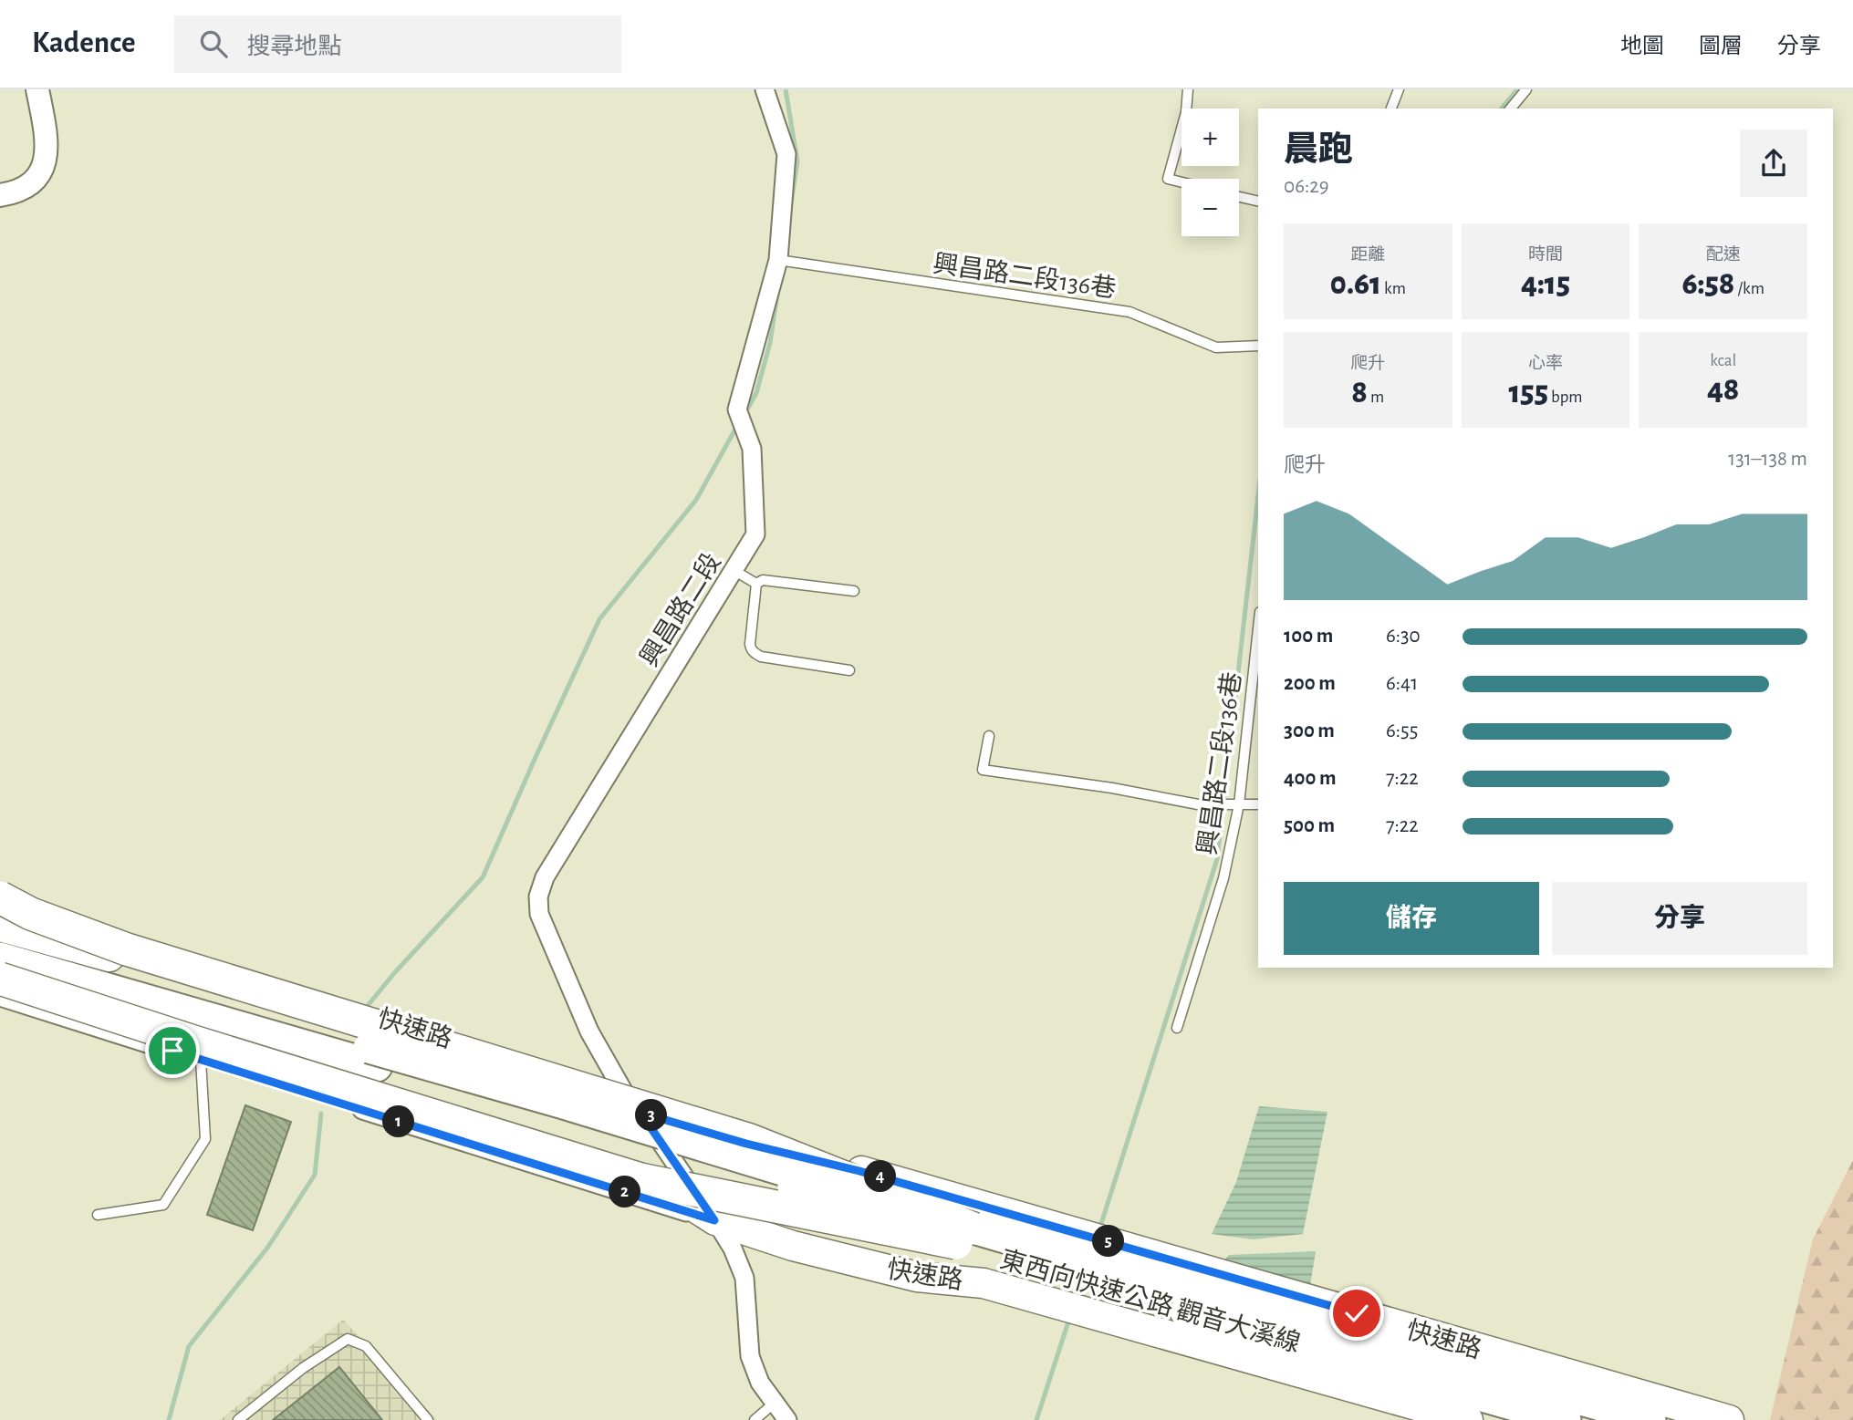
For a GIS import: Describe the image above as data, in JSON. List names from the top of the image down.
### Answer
{
  "streets": {
    "highway": ["東西向快速公路 觀音大溪線"],
    "main road": ["快速路"],
    "street": ["興昌路二段"],
    "lane": ["興昌路二段136巷"]
  },
  "crossings": [
    ["興昌路二段136巷", "興昌路二段"],
    ["興昌路二段", "快速路"]
  ],
  "page": {
    "header": "Kadence",
    "search": "搜尋地點",
    "nav": ["地圖", "圖層", "分享"],
    "map_buttons": ["+", "−"],
    "heading": ["晨跑", "06:29"],
    "stats": [
      ["距離", "0.61 km"],
      ["時間", "4:15"],
      ["配速", "6:58 /km"],
      ["爬升", "8 m"],
      ["心率", "155 bpm"],
      ["kcal", "48"]
    ],
    "chart": ["爬升", "131–138 m"],
    "list": [
      {
        "name": "100 m",
        "note": "6:30"
      },
      {
        "name": "200 m",
        "note": "6:41"
      },
      {
        "name": "300 m",
        "note": "6:55"
      },
      {
        "name": "400 m",
        "note": "7:22"
      },
      {
        "name": "500 m",
        "note": "7:22"
      }
    ],
    "buttons": ["儲存", "分享"],
    "pins": [
      "3",
      "1",
      "4",
      "2",
      "5"
    ]
  }
}
